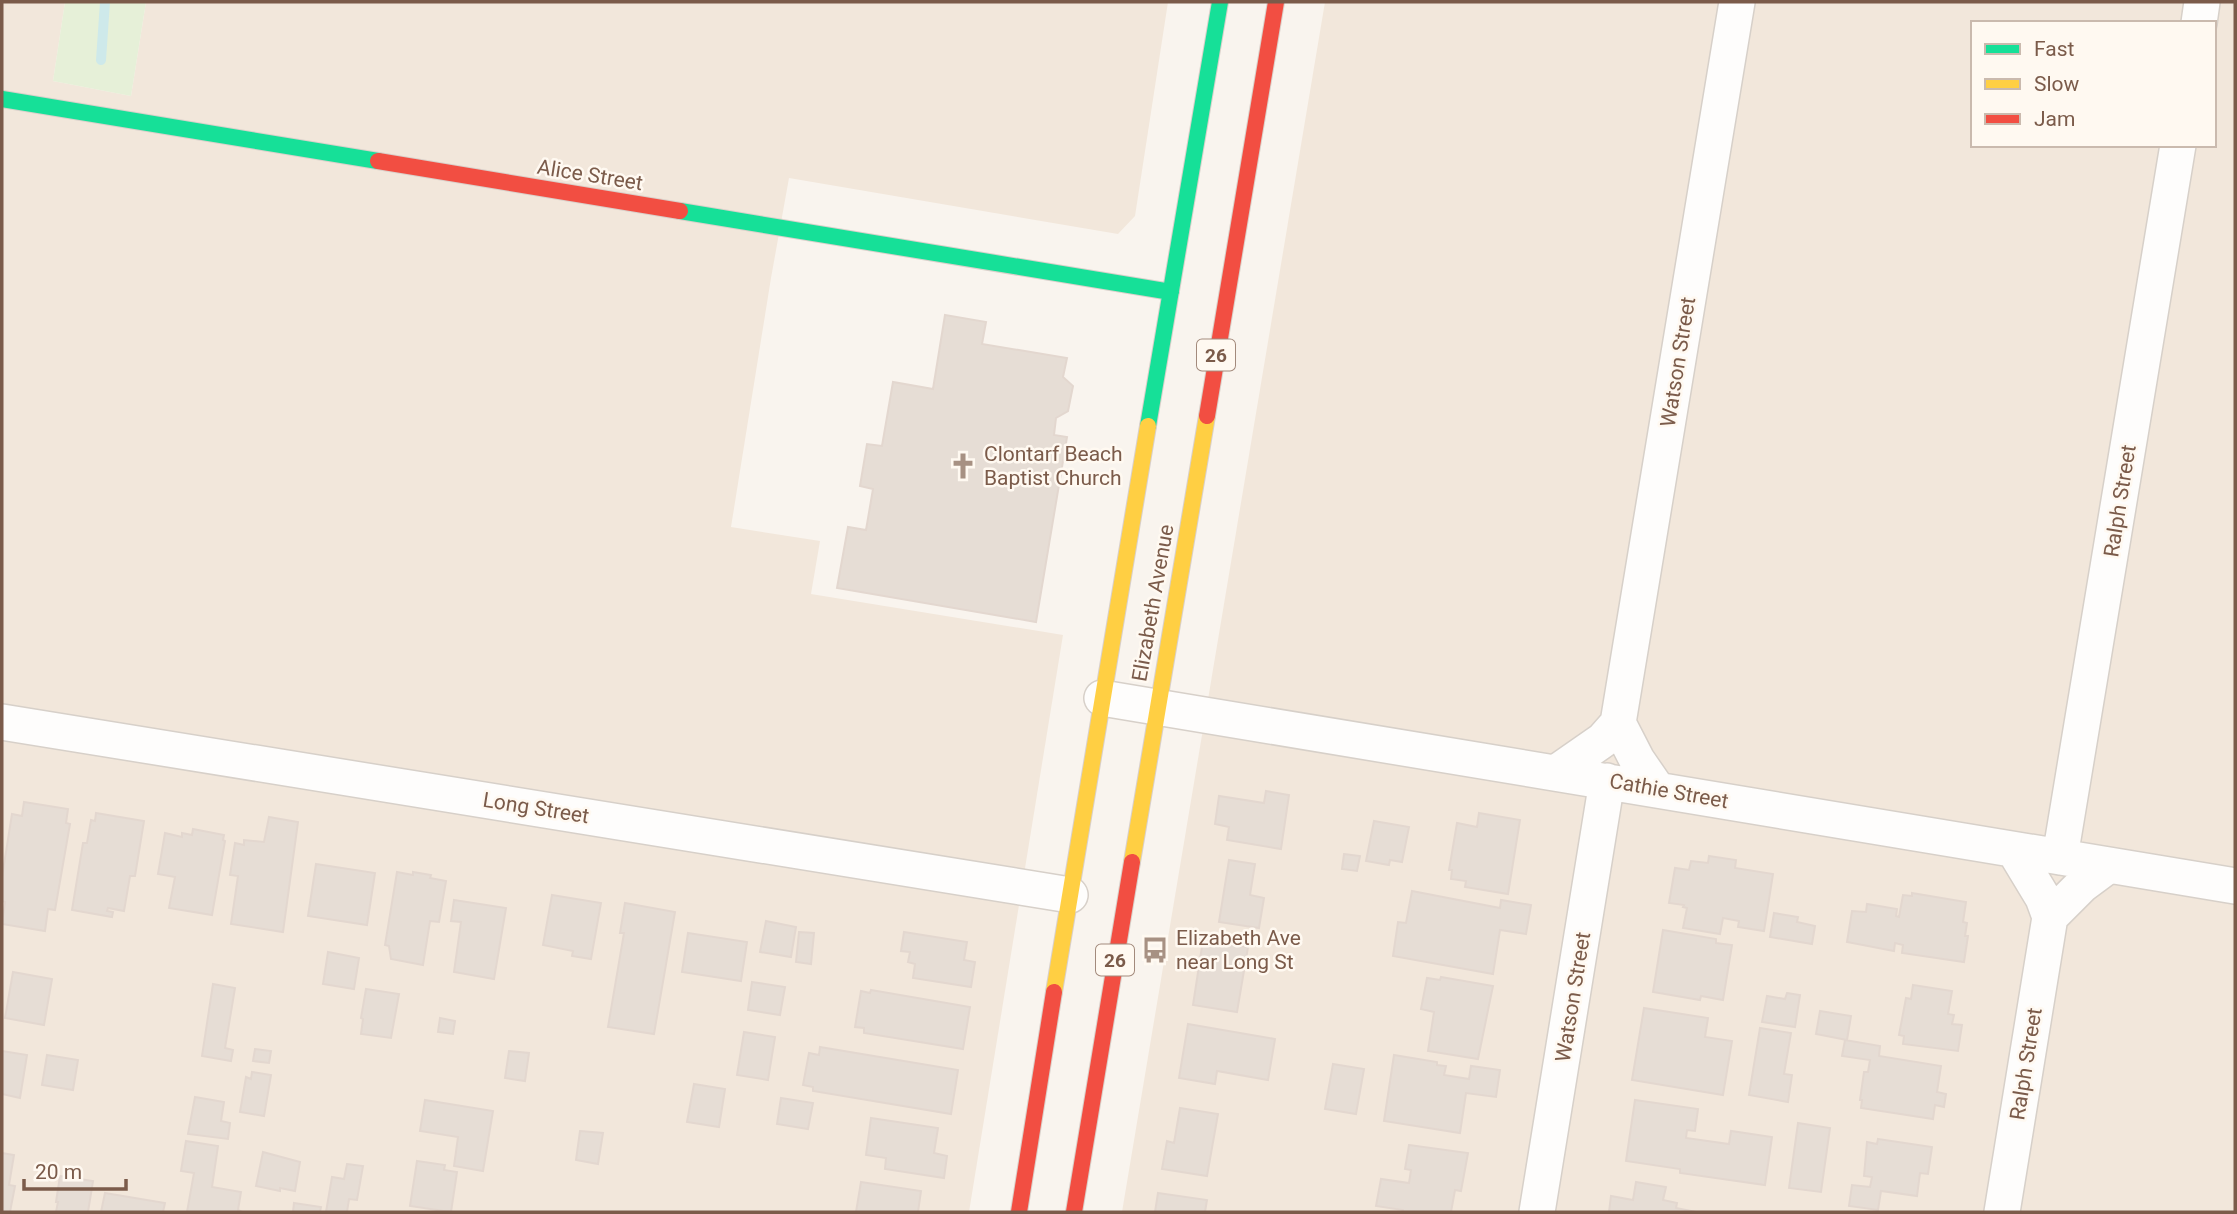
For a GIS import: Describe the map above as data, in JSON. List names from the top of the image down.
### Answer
{
  "streets": {
    "main road": ["Alice Street", "26", "Elizabeth Avenue"],
    "street": [
      "Watson Street",
      "Ralph Street",
      "Cathie Street",
      "Long Street"
    ]
  },
  "crossings": [
    ["Alice Street", "Elizabeth Avenue"],
    ["Watson Street", "Cathie Street"],
    ["Ralph Street", "Cathie Street"],
    ["Elizabeth Avenue", "Cathie Street"],
    ["Elizabeth Avenue", "Long Street"]
  ],
  "places": {
    "church": ["Clontarf Beach Baptist Church"],
    "bus stop": ["Elizabeth Ave near Long St"]
  },
  "legend": ["Fast", "Slow", "Jam"],
  "scale_bar": "20 m"
}
